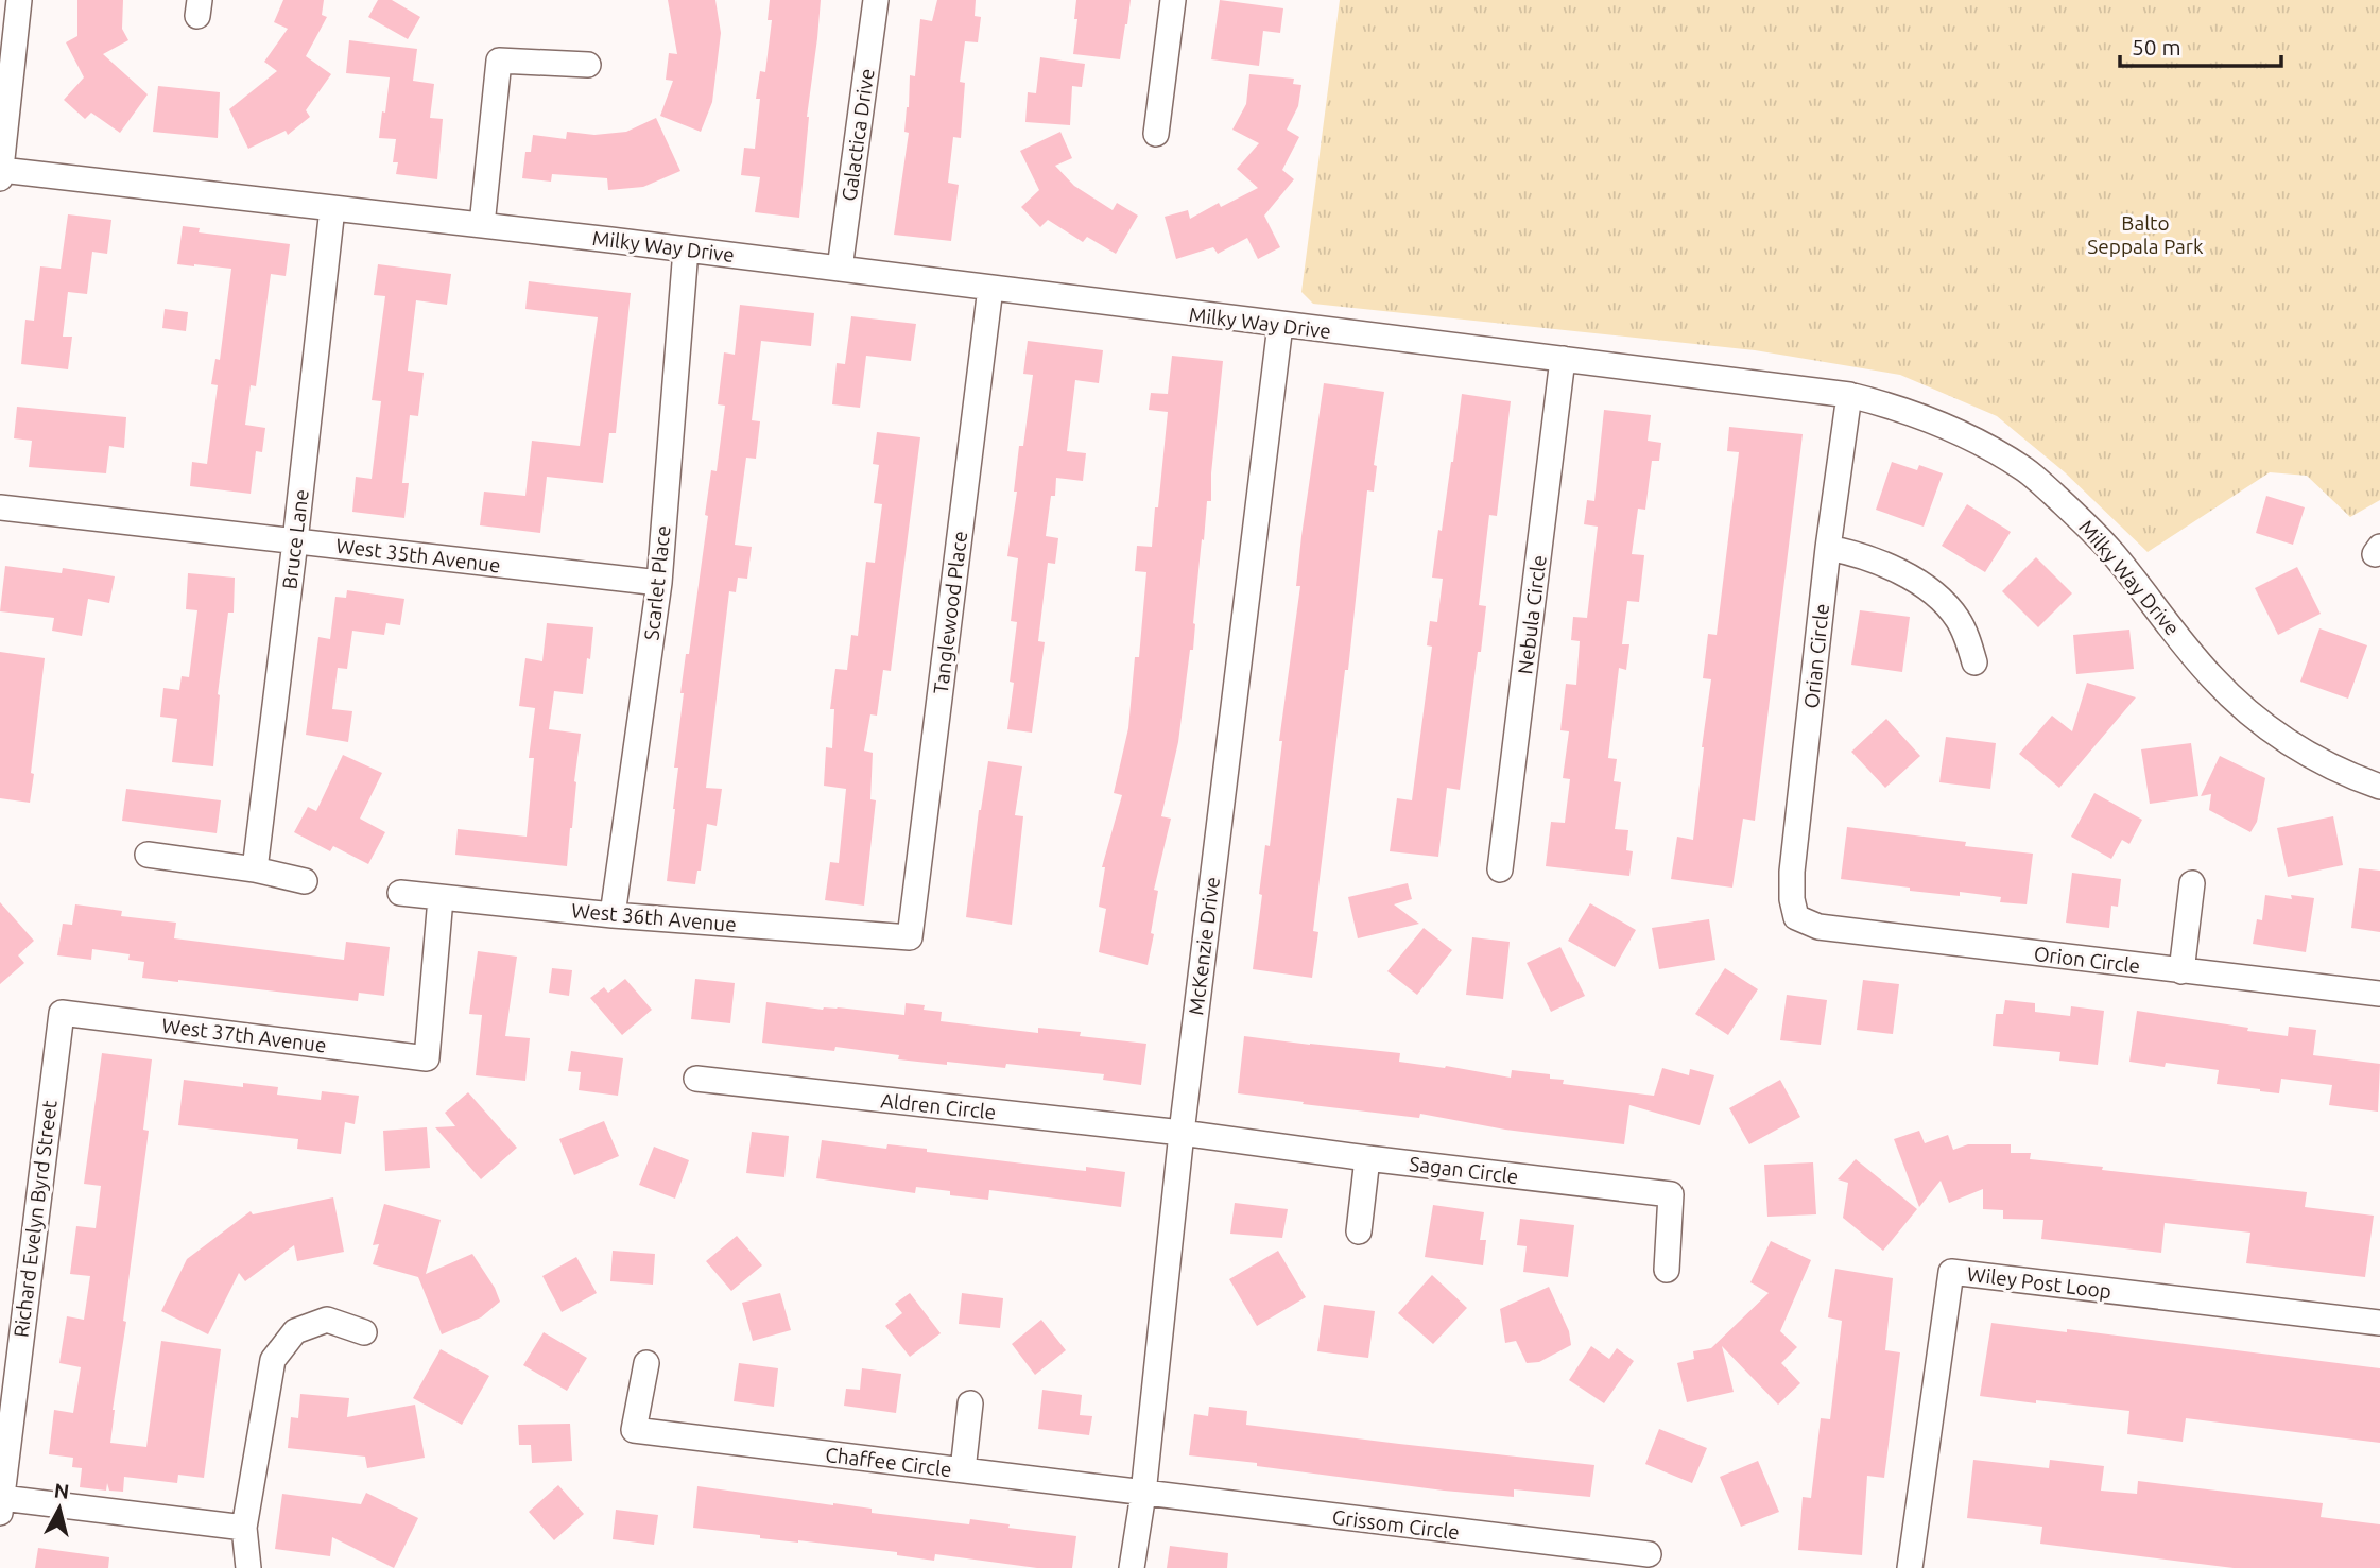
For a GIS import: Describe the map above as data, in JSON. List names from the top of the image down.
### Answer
{
  "streets": {
    "street": [
      "Galactica Drive",
      "Milky Way Drive",
      "Bruce Lane",
      "West 35th Avenue",
      "Scarlet Place",
      "Tanglewood Place",
      "Nebula Circle",
      "Orian Circle",
      "West 36th Avenue",
      "McKenzie Drive",
      "Orion Circle",
      "West 37th Avenue",
      "Aldren Circle",
      "Sagan Circle",
      "Richard Evelyn Byrd Street",
      "Wiley Post Loop",
      "Chaffee Circle",
      "Grissom Circle"
    ]
  },
  "crossings": [
    ["Galactica Drive", "Milky Way Drive"],
    ["Milky Way Drive", "Bruce Lane"],
    ["Milky Way Drive", "Scarlet Place"],
    ["Milky Way Drive", "Tanglewood Place"],
    ["Milky Way Drive", "Nebula Circle"],
    ["Milky Way Drive", "Orian Circle"],
    ["Milky Way Drive", "McKenzie Drive"],
    ["Bruce Lane", "West 35th Avenue"],
    ["West 35th Avenue", "Scarlet Place"],
    ["Scarlet Place", "West 36th Avenue"],
    ["Tanglewood Place", "West 36th Avenue"],
    ["Orian Circle", "Orion Circle"],
    ["West 36th Avenue", "West 37th Avenue"],
    ["McKenzie Drive", "Aldren Circle"],
    ["McKenzie Drive", "Sagan Circle"],
    ["McKenzie Drive", "Chaffee Circle"],
    ["McKenzie Drive", "Grissom Circle"],
    ["West 37th Avenue", "Richard Evelyn Byrd Street"],
    ["Aldren Circle", "Sagan Circle"],
    ["Chaffee Circle", "Grissom Circle"]
  ],
  "parks": ["Balto Seppala Park"],
  "scale_bar": "50 m",
  "north": "top"
}
